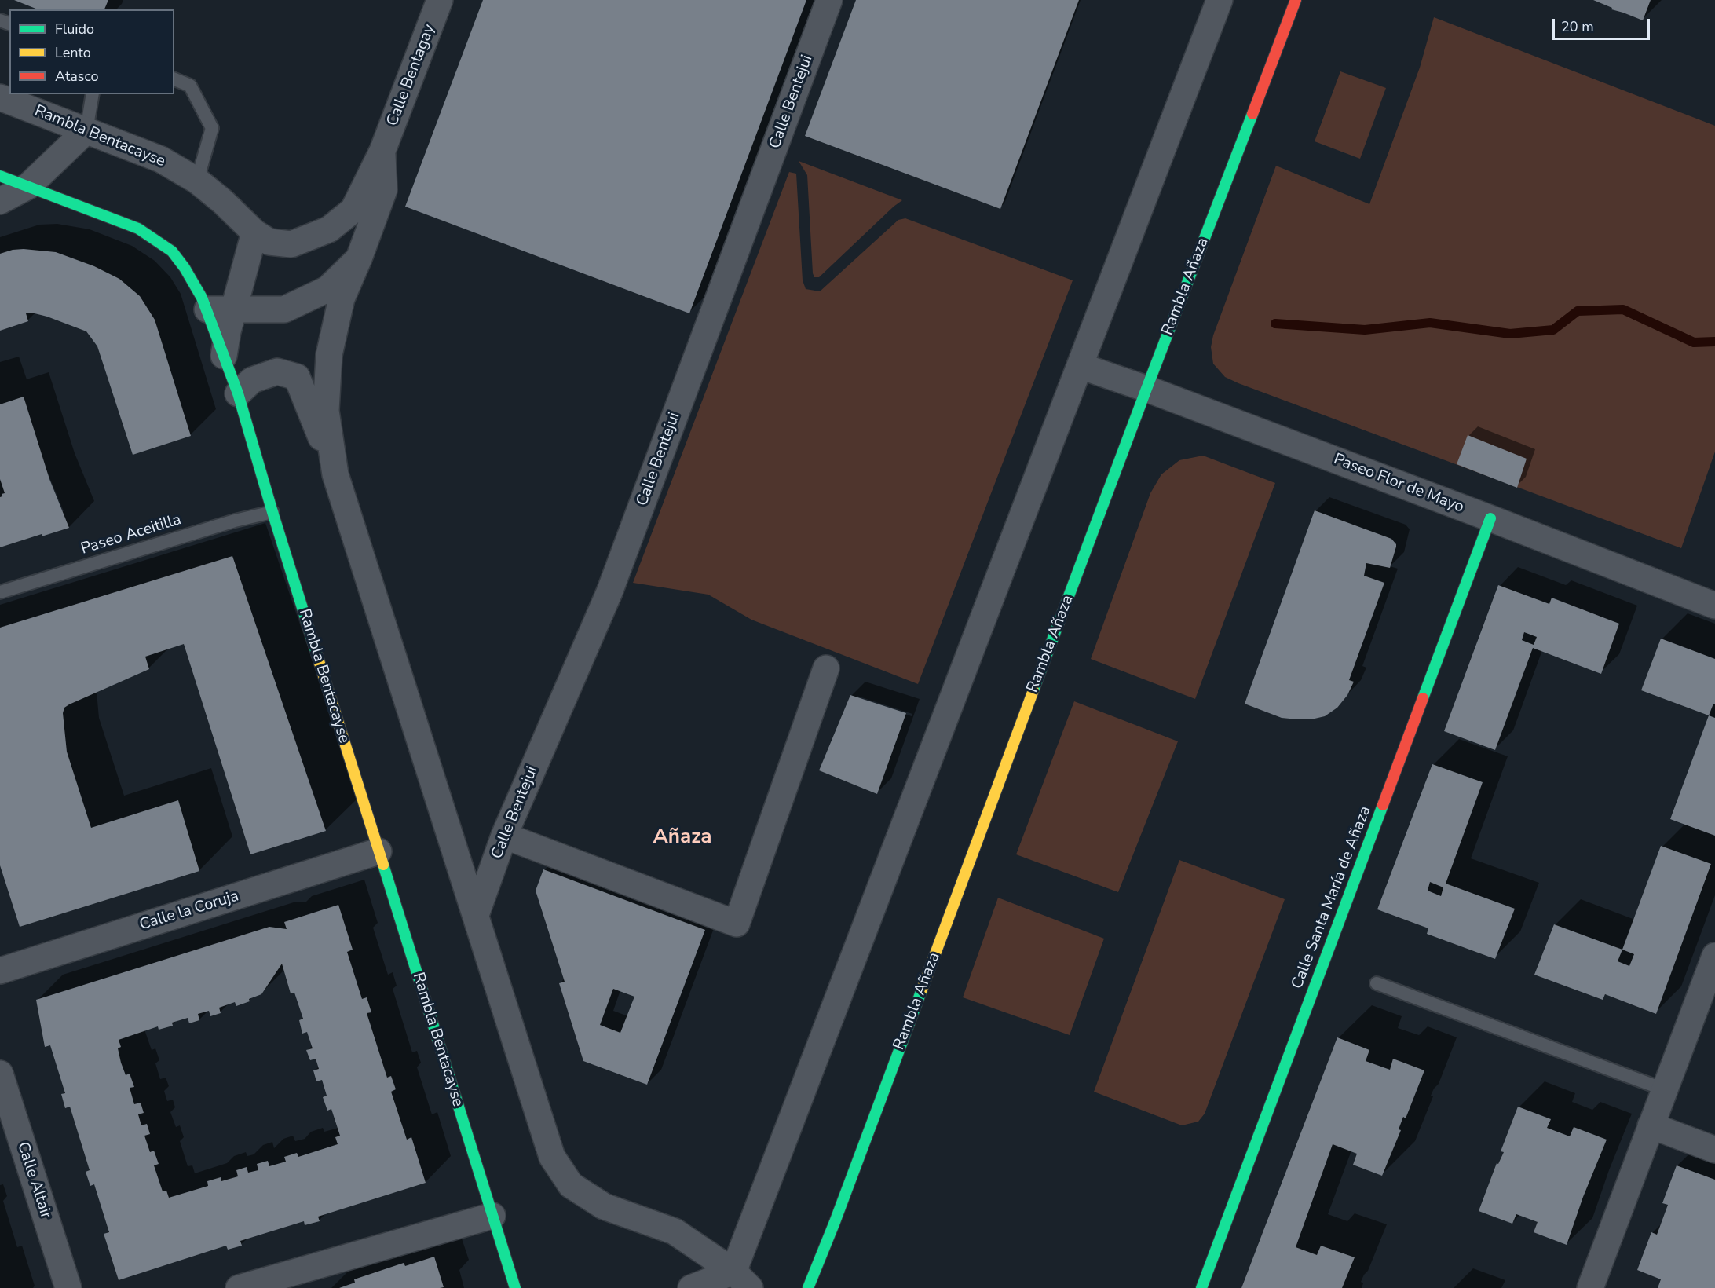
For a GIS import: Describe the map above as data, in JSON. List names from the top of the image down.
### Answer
{
  "streets": {
    "street": [
      "Calle Bentagay",
      "Calle Bentejui",
      "Rambla Bentacayse",
      "Rambla Añaza",
      "Paseo Flor de Mayo",
      "Calle Santa María de Añaza",
      "Calle la Coruja",
      "Calle Altair"
    ],
    "lane": ["Paseo Aceitilla"]
  },
  "crossings": [
    ["Calle Bentagay", "Rambla Bentacayse"],
    ["Rambla Bentacayse", "Paseo Aceitilla"],
    ["Rambla Bentacayse", "Calle la Coruja"],
    ["Rambla Añaza", "Paseo Flor de Mayo"],
    ["Paseo Flor de Mayo", "Calle Santa María de Añaza"]
  ],
  "districts": ["Añaza"],
  "legend": ["Fluido", "Lento", "Atasco"],
  "scale_bar": "20 m"
}
